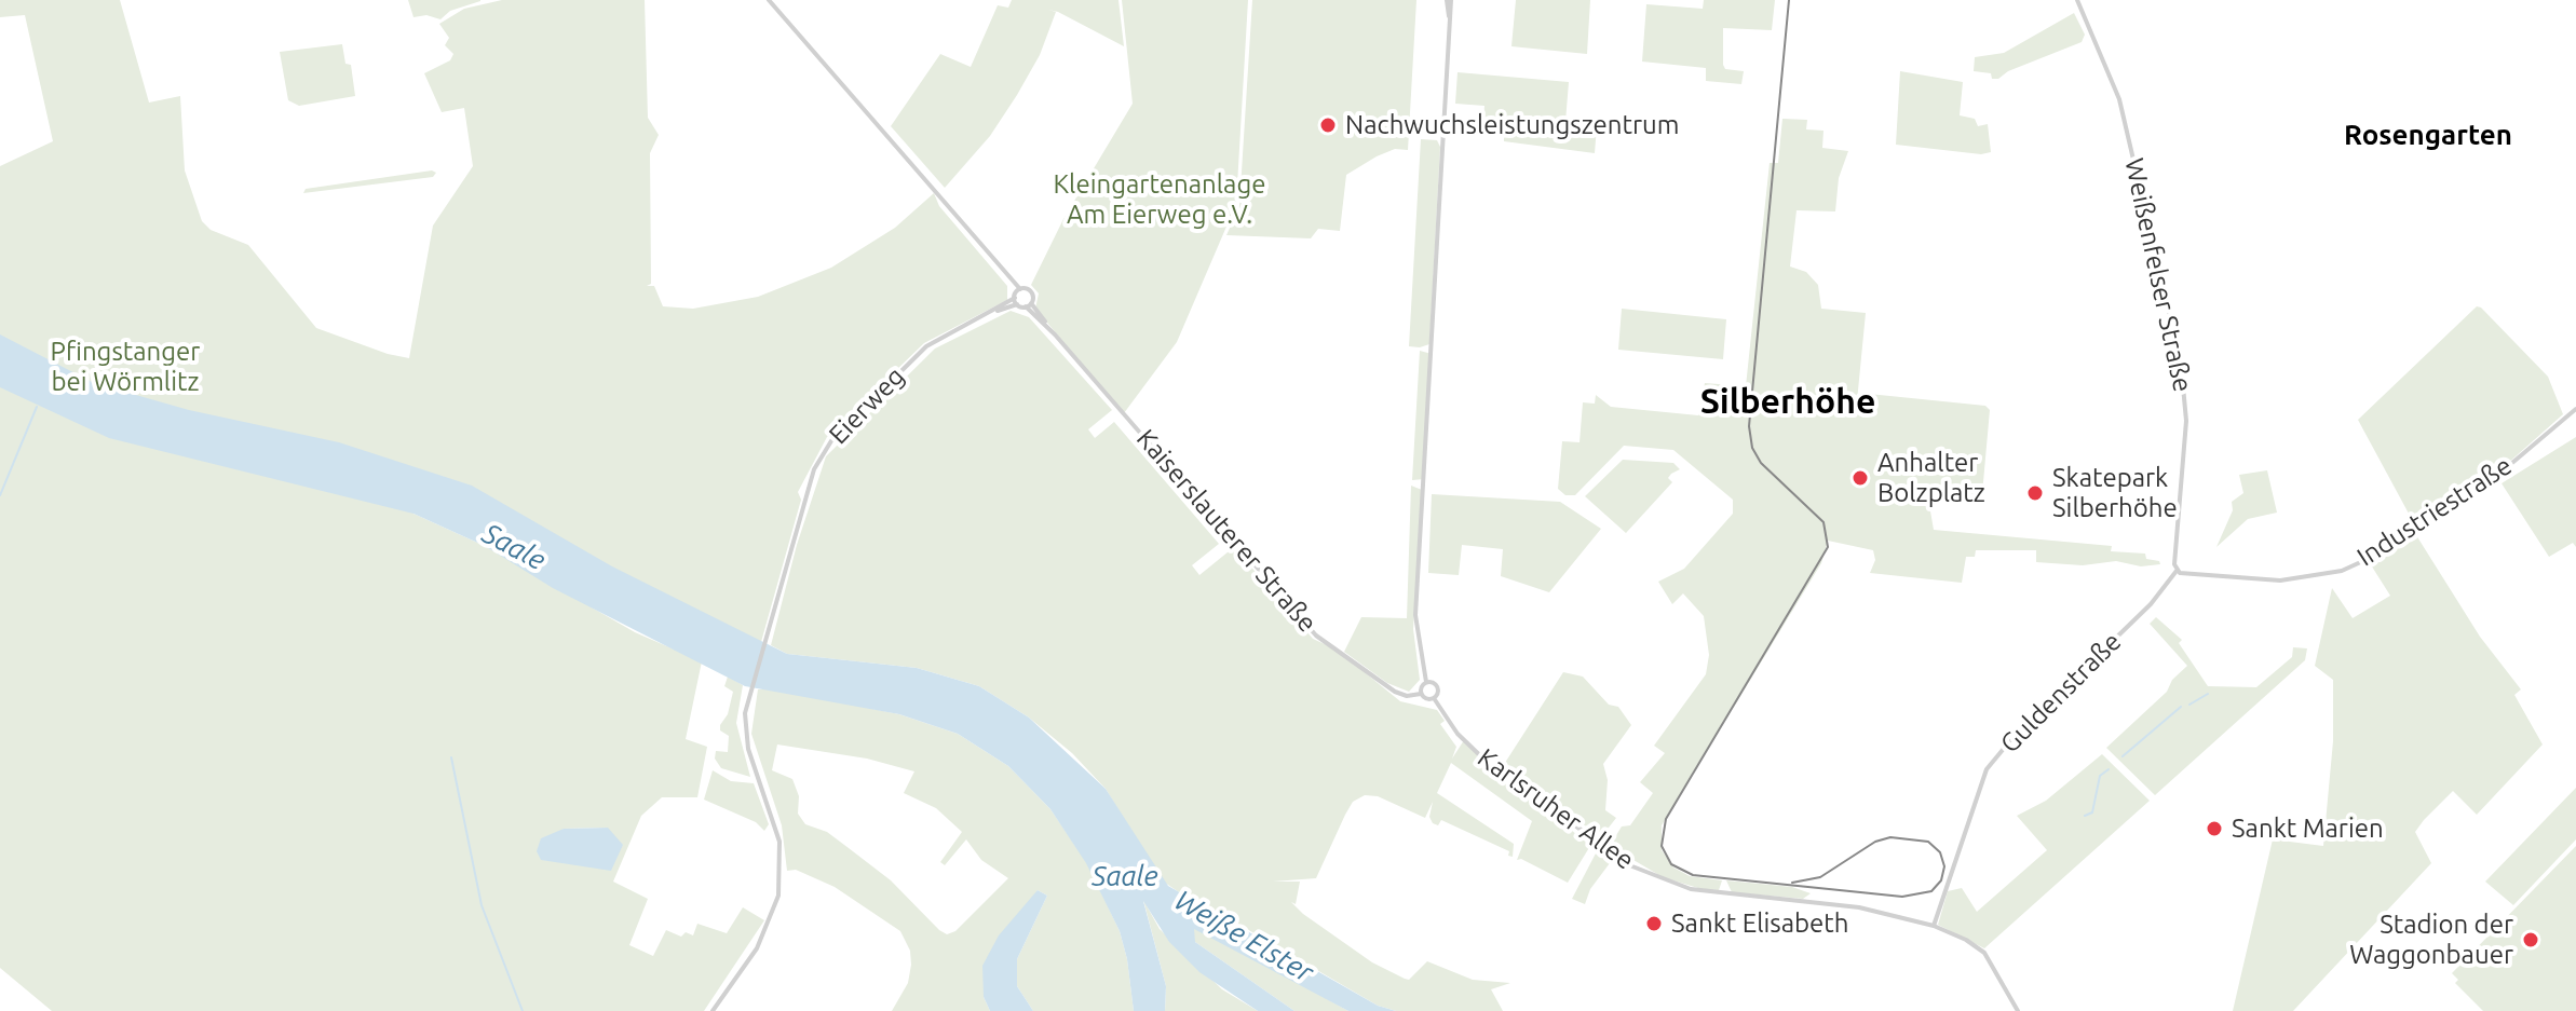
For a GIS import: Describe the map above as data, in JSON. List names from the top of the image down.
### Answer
{
  "streets": {
    "street": [
      "Weißenfelser Straße",
      "Eierweg",
      "Industriestraße",
      "Kaiserslauterer Straße",
      "Guldenstraße",
      "Karlsruher Allee"
    ]
  },
  "crossings": [
    ["Weißenfelser Straße", "Industriestraße"],
    ["Weißenfelser Straße", "Guldenstraße"],
    ["Eierweg", "Kaiserslauterer Straße"],
    ["Industriestraße", "Guldenstraße"],
    ["Kaiserslauterer Straße", "Karlsruher Allee"],
    ["Guldenstraße", "Karlsruher Allee"]
  ],
  "districts": ["Rosengarten", "Silberhöhe"],
  "water": ["Saale", "Weiße Elster"],
  "parks": ["Kleingartenanlage Am Eierweg e.V.", "Pfingstanger bei Wörmlitz"],
  "places": [
    "Nachwuchsleistungszentrum",
    "Anhalter Bolzplatz",
    "Skatepark Silberhöhe",
    "Sankt Marien",
    "Sankt Elisabeth",
    "Stadion der Waggonbauer"
  ]
}
